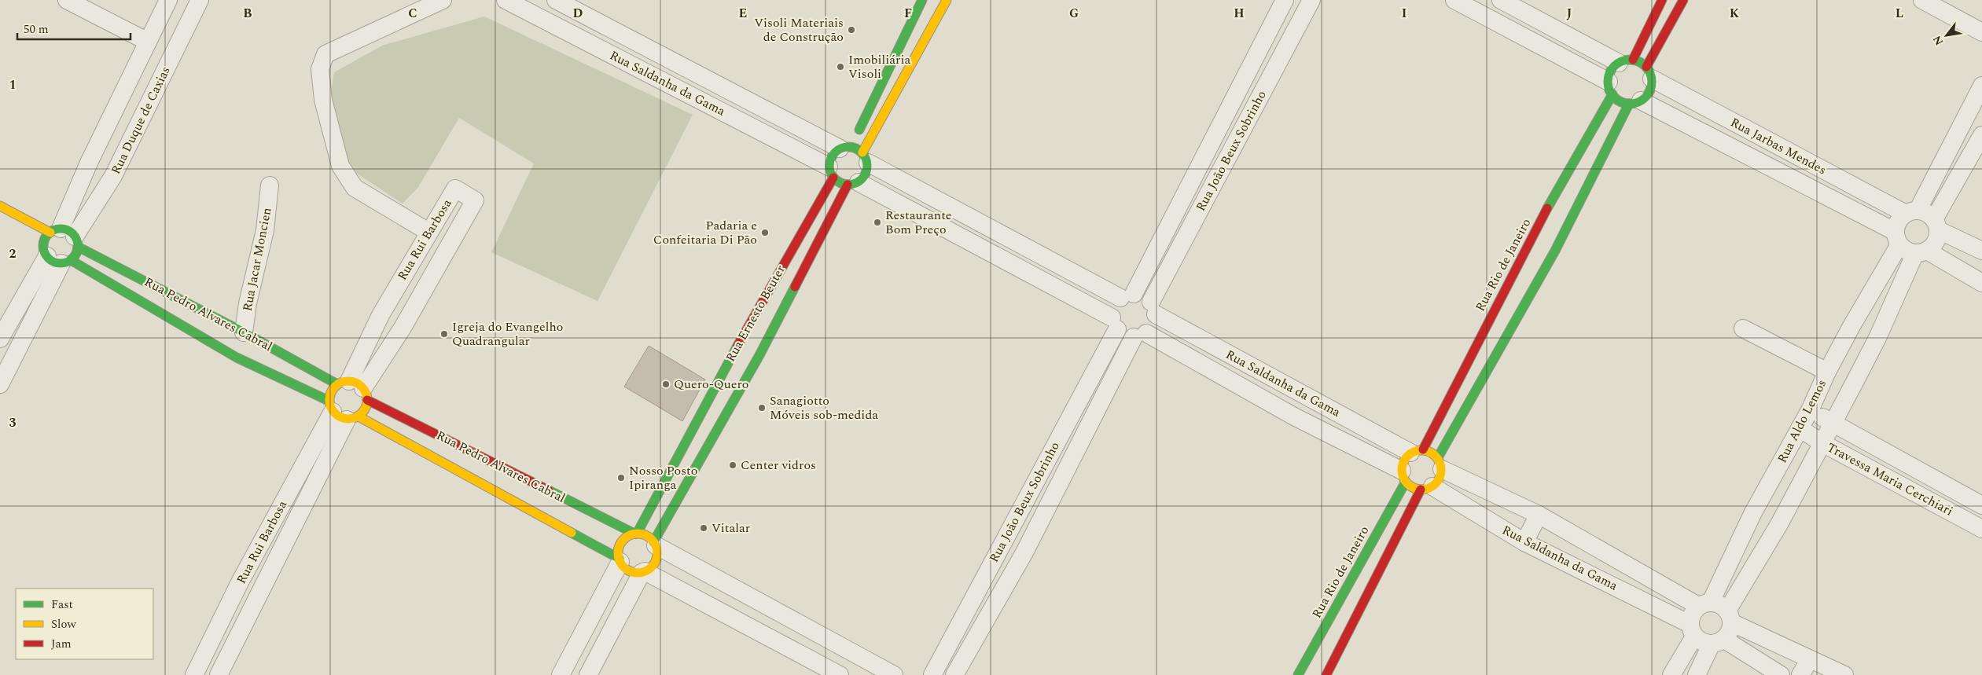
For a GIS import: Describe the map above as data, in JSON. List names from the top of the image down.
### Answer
{
  "streets": {
    "street": [
      "Rua Saldanha da Gama",
      "Rua Duque de Caxias",
      "Rua Jarbas Mendes",
      "Rua João Beux Sobrinho",
      "Rua Rui Barbosa",
      "Rua Jacar Moncien",
      "Rua Rio de Janeiro",
      "Rua Ernesto Beuter",
      "Rua Pedro Alvares Cabral",
      "Rua Aldo Lemos",
      "Travessa Maria Cerchiari"
    ]
  },
  "crossings": [
    ["Rua Saldanha da Gama", "Rua João Beux Sobrinho"],
    ["Rua Saldanha da Gama", "Rua Rio de Janeiro"],
    ["Rua Saldanha da Gama", "Rua Ernesto Beuter"],
    ["Rua Saldanha da Gama", "Rua Aldo Lemos"],
    ["Rua Duque de Caxias", "Rua Pedro Alvares Cabral"],
    ["Rua Jarbas Mendes", "Rua Rio de Janeiro"],
    ["Rua Jarbas Mendes", "Rua Aldo Lemos"],
    ["Rua Rui Barbosa", "Rua Pedro Alvares Cabral"],
    ["Rua Jacar Moncien", "Rua Pedro Alvares Cabral"],
    ["Rua Ernesto Beuter", "Rua Pedro Alvares Cabral"],
    ["Rua Aldo Lemos", "Travessa Maria Cerchiari"]
  ],
  "places": [
    "Visoli Materiais de Construção",
    "Imobiliária Visoli",
    "Restaurante Bom Preço",
    "Padaria e Confeitaria Di Pão",
    "Igreja do Evangelho Quadrangular",
    "Quero-Quero",
    "Sanagiotto Móveis sob-medida",
    "Center vidros",
    "Nosso Posto Ipiranga",
    "Vitalar"
  ],
  "legend": ["Fast", "Slow", "Jam"],
  "scale_bar": "50 m",
  "north": "bottom left",
  "grid": {
    "columns": [
      "B",
      "C",
      "D",
      "E",
      "F",
      "G",
      "H",
      "I",
      "J",
      "K",
      "L"
    ],
    "rows": ["1", "2", "3"]
  }
}
